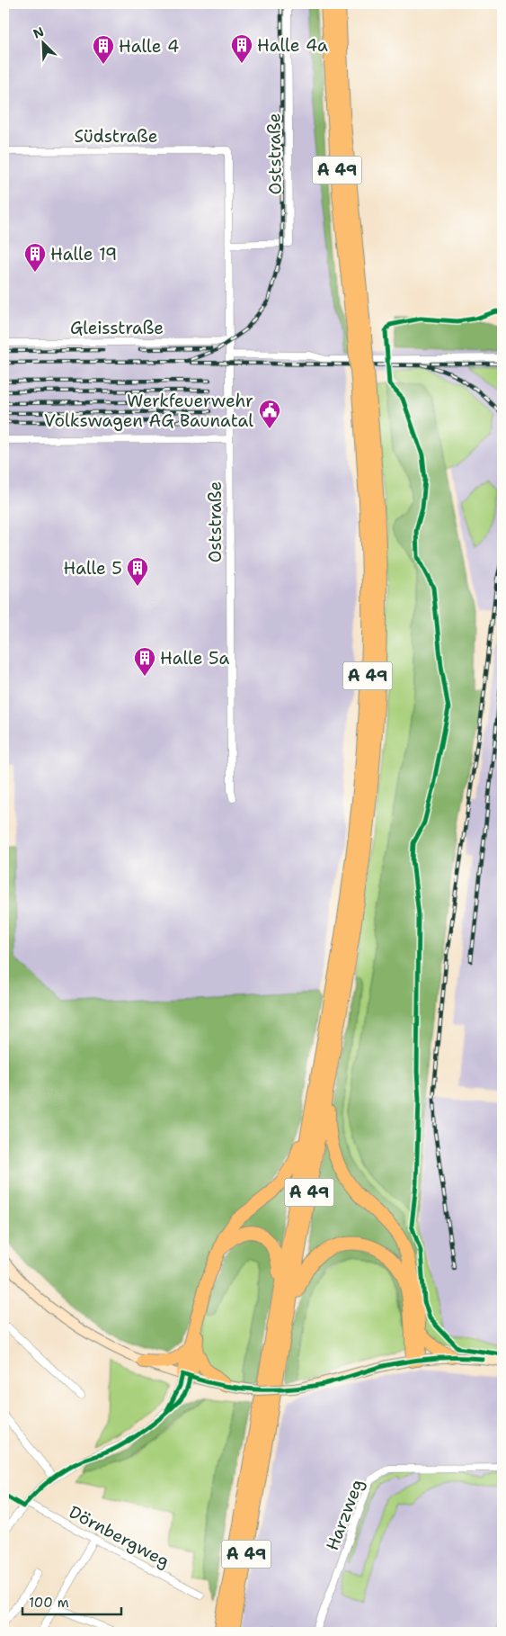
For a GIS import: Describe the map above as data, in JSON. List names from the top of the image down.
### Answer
{
  "streets": {
    "highway": ["A 49"],
    "street": [
      "Südstraße",
      "Oststraße",
      "Gleisstraße",
      "Harzweg",
      "Dörnbergweg"
    ]
  },
  "crossings": [
    ["Südstraße", "Oststraße"],
    ["Oststraße", "Gleisstraße"]
  ],
  "places": {
    "building": [
      "Halle 4a",
      "Halle 4",
      "Halle 19",
      "Halle 5",
      "Halle 5a"
    ],
    "public building": ["Werkfeuerwehr Volkswagen AG Baunatal"]
  },
  "scale_bar": "100 m",
  "north": "top left"
}
